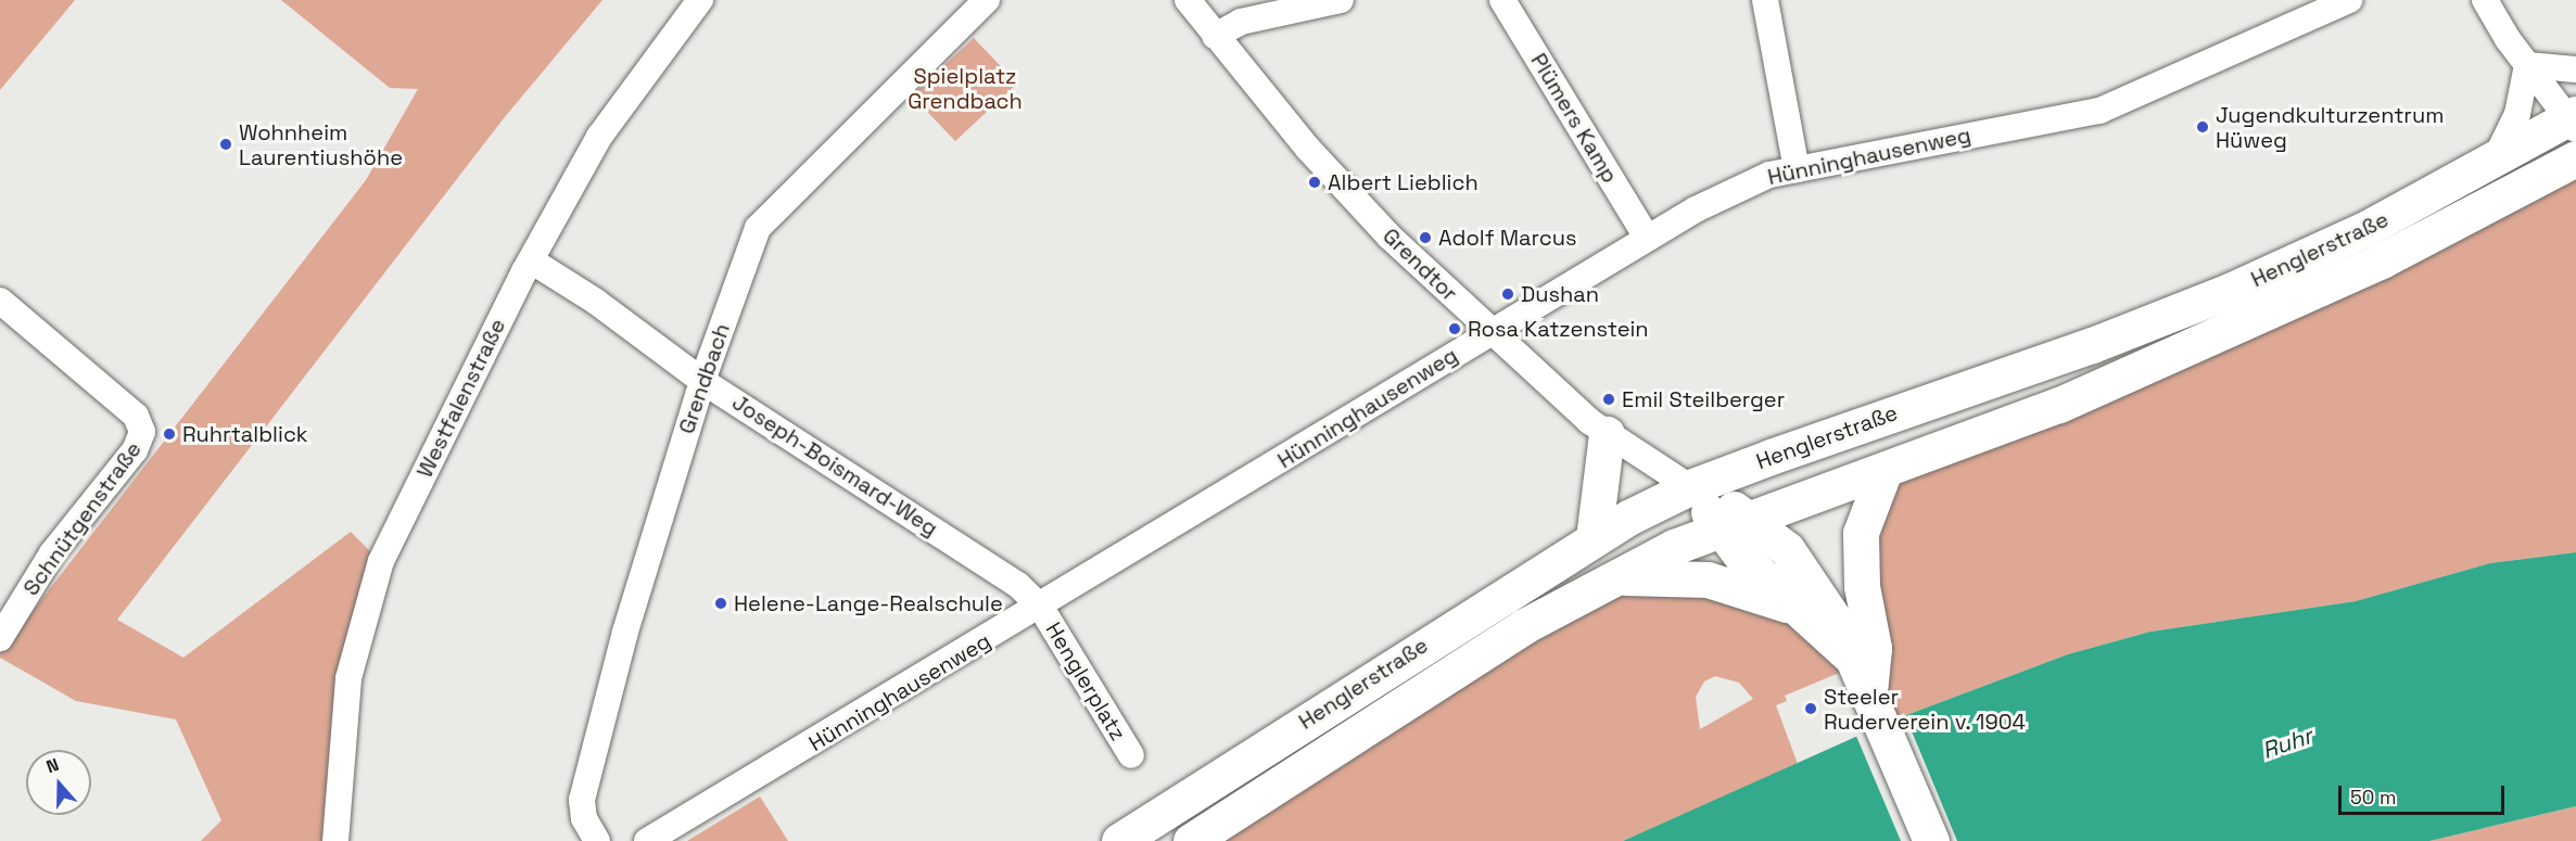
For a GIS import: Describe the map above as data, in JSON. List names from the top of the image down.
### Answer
{
  "streets": {
    "main road": ["Henglerstraße"],
    "street": [
      "Plümers Kamp",
      "Hünninghausenweg",
      "Grendtor",
      "Grendbach",
      "Westfalenstraße",
      "Joseph-Boismard-Weg",
      "Schnütgenstraße",
      "Henglerplatz"
    ]
  },
  "crossings": [
    ["Plümers Kamp", "Hünninghausenweg"],
    ["Hünninghausenweg", "Grendtor"],
    ["Hünninghausenweg", "Joseph-Boismard-Weg"],
    ["Hünninghausenweg", "Henglerplatz"],
    ["Henglerstraße", "Grendtor"],
    ["Grendbach", "Joseph-Boismard-Weg"],
    ["Westfalenstraße", "Joseph-Boismard-Weg"],
    ["Joseph-Boismard-Weg", "Henglerplatz"]
  ],
  "water": ["Ruhr"],
  "parks": ["Spielplatz Grendbach"],
  "places": [
    "Jugendkulturzentrum Hüweg",
    "Wohnheim Laurentiushöhe",
    "Albert Lieblich",
    "Adolf Marcus",
    "Dushan",
    "Rosa Katzenstein",
    "Emil Steilberger",
    "Ruhrtalblick",
    "Helene-Lange-Realschule",
    "Steeler Ruderverein v. 1904"
  ],
  "scale_bar": "50 m",
  "north": "top"
}
